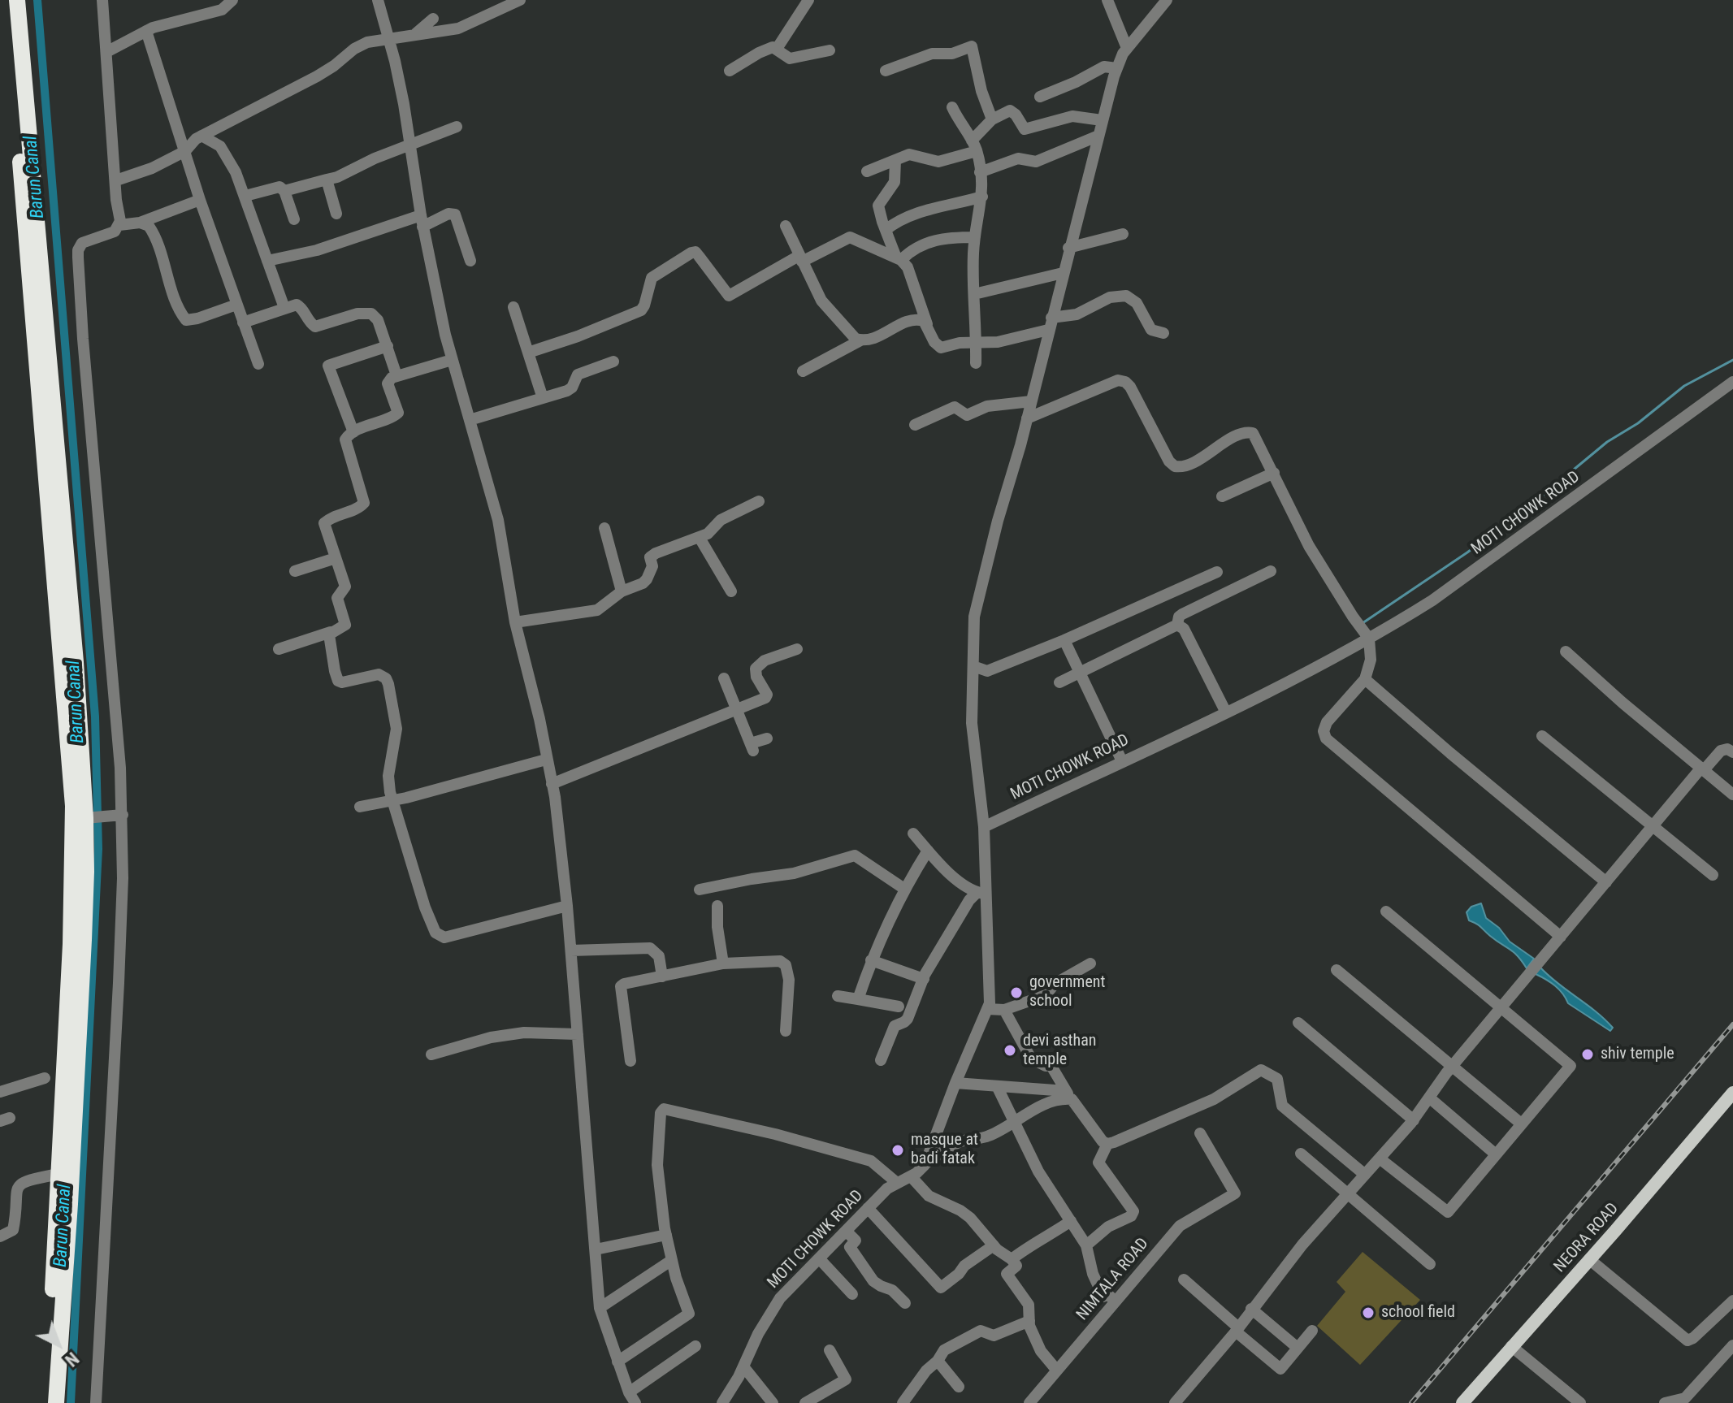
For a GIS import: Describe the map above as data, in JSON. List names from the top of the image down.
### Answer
{
  "streets": {
    "main road": ["NEORA ROAD"],
    "street": ["MOTI CHOWK ROAD", "NIMTALA ROAD"]
  },
  "water": ["Barun Canal"],
  "places": [
    "government school",
    "devi asthan temple",
    "shiv temple",
    "masque at badi fatak",
    "school field"
  ],
  "north": "bottom right"
}
